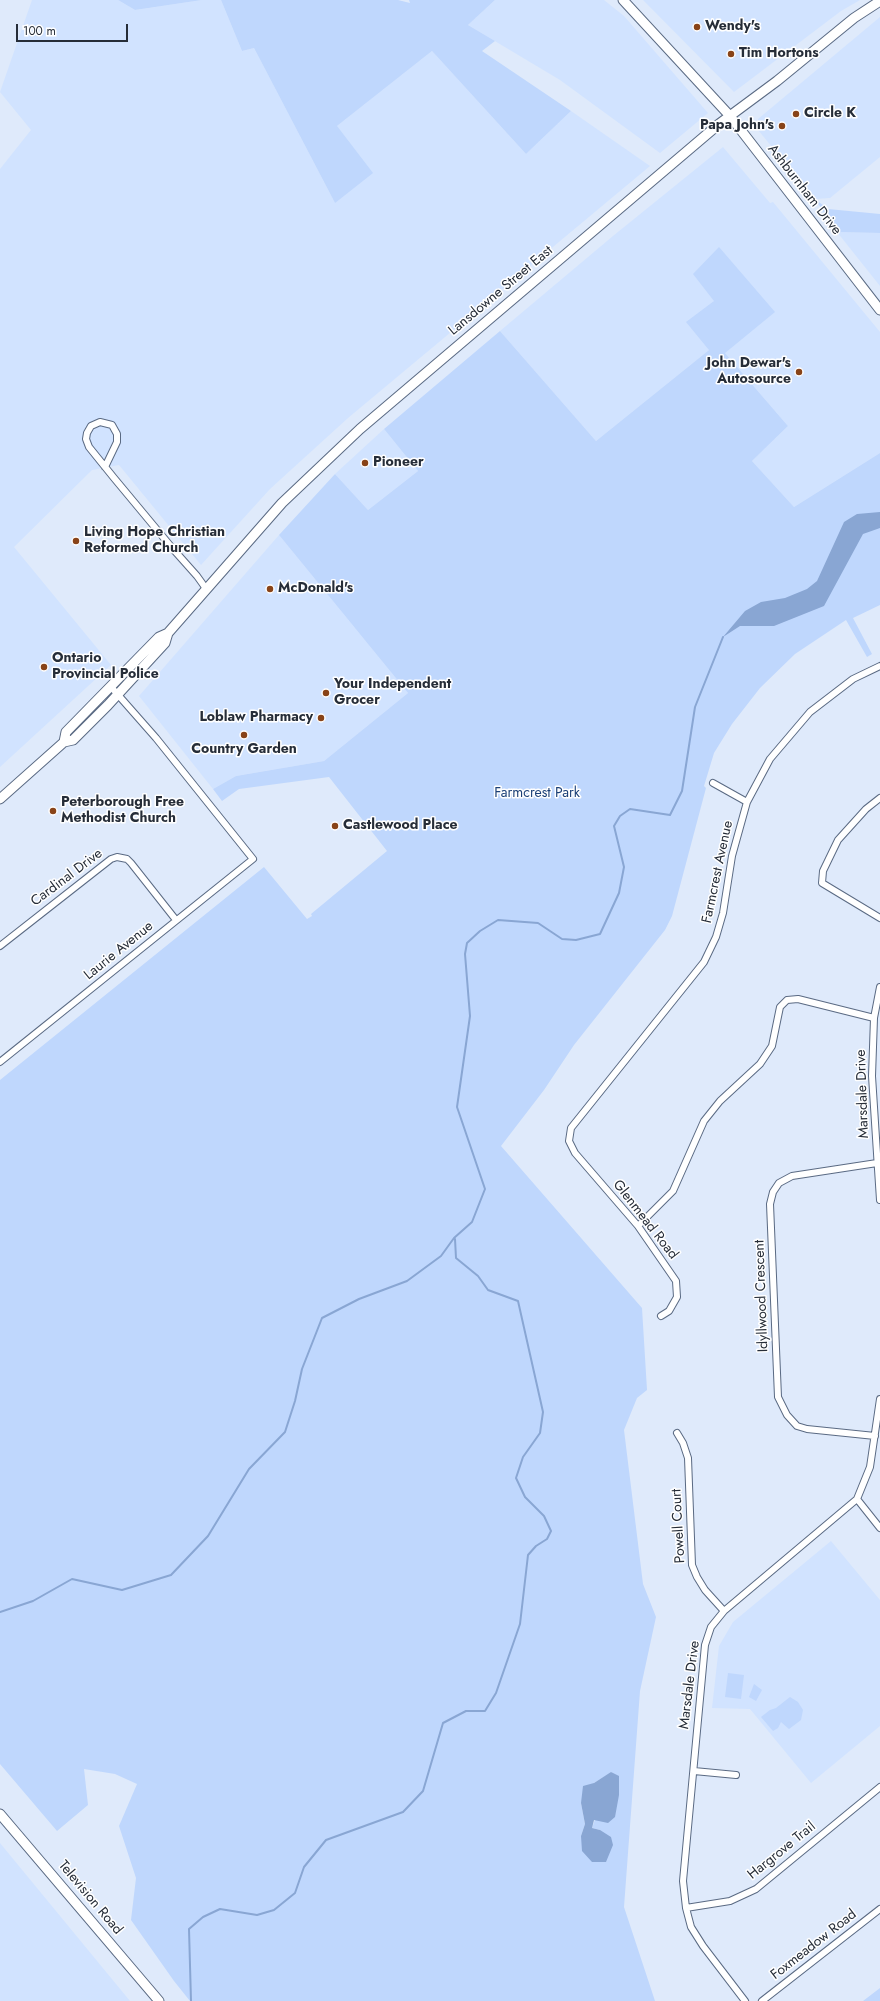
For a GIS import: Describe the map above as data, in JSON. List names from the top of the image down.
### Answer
{
  "streets": {
    "main road": ["Ashburnham Drive", "Lansdowne Street East", "Television Road"],
    "street": [
      "Farmcrest Avenue",
      "Cardinal Drive",
      "Laurie Avenue",
      "Marsdale Drive",
      "Glenmead Road",
      "Idyllwood Crescent",
      "Powell Court",
      "Hargrove Trail",
      "Foxmeadow Road"
    ]
  },
  "crossings": [
    ["Ashburnham Drive", "Lansdowne Street East"],
    ["Lansdowne Street East", "Laurie Avenue"],
    ["Farmcrest Avenue", "Glenmead Road"],
    ["Cardinal Drive", "Laurie Avenue"],
    ["Marsdale Drive", "Idyllwood Crescent"],
    ["Marsdale Drive", "Powell Court"],
    ["Marsdale Drive", "Hargrove Trail"]
  ],
  "parks": ["Farmcrest Park"],
  "places": [
    "Wendy's",
    "Tim Hortons",
    "Circle K",
    "Papa John's",
    "John Dewar's Autosource",
    "Pioneer",
    "Living Hope Christian Reformed Church",
    "McDonald's",
    "Ontario Provincial Police",
    "Your Independent Grocer",
    "Loblaw Pharmacy",
    "Country Garden",
    "Peterborough Free Methodist Church",
    "Castlewood Place"
  ],
  "scale_bar": "100 m"
}
